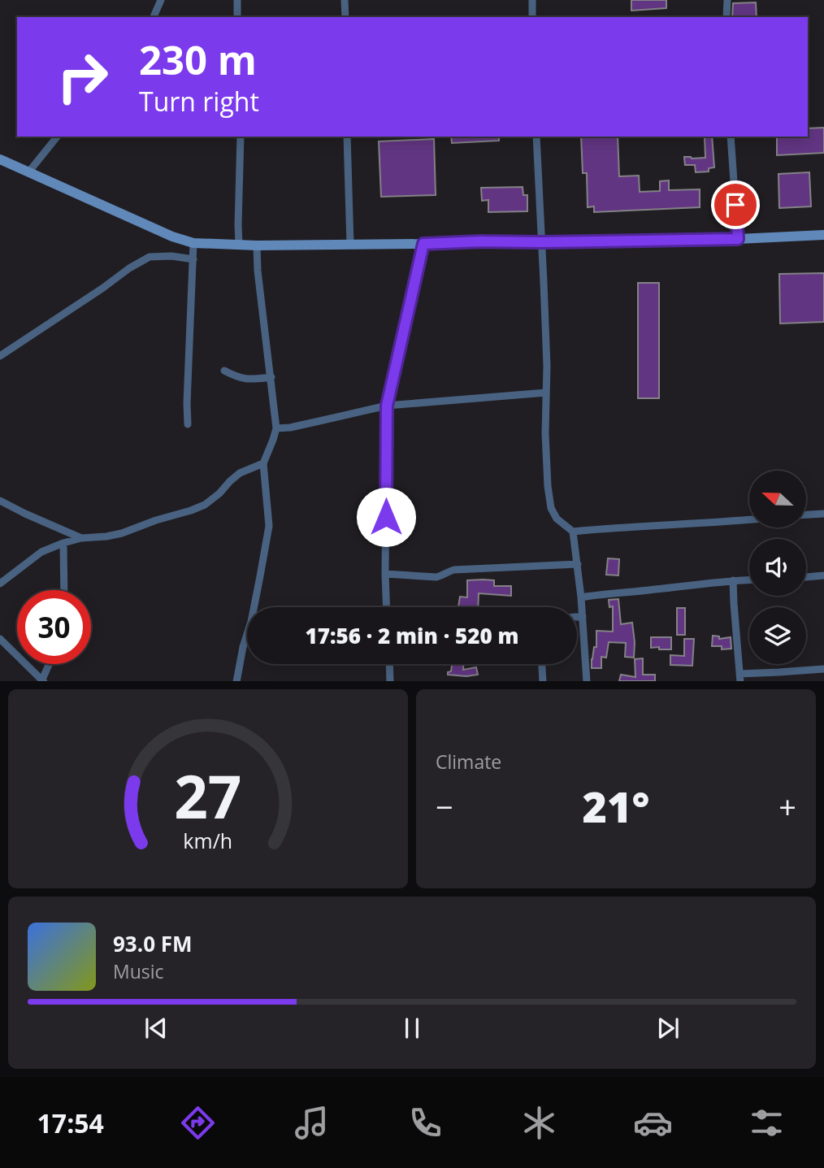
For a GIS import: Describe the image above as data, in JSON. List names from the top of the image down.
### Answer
{
  "north": "left",
  "page": {
    "turn": ["230 m", "Turn right"],
    "limit": "30",
    "trip": "17:56 · 2 min · 520 m",
    "tile": "Climate",
    "heat": ["−", "21°", "+"],
    "song": ["93.0 FM", "Music"],
    "tabs": "17:54",
    "gauge": ["27", "km/h"]
  }
}
